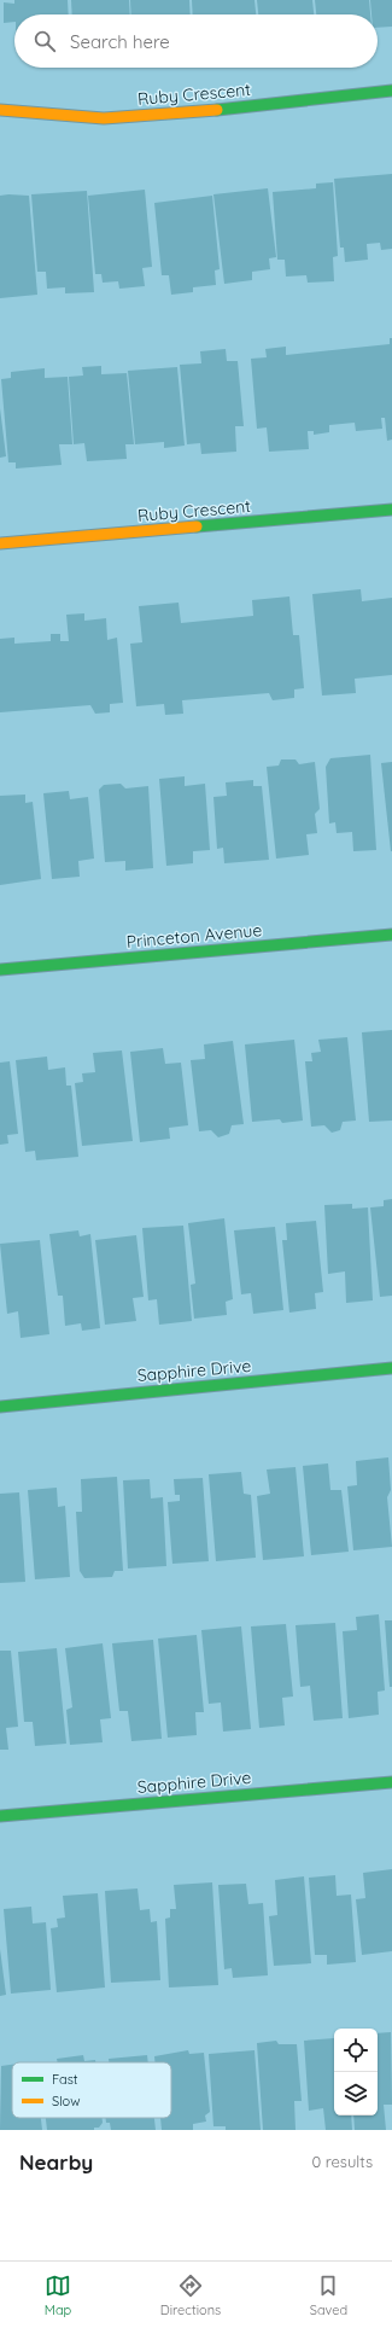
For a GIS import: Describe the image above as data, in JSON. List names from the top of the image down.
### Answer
{
  "streets": {
    "street": ["Ruby Crescent", "Princeton Avenue", "Sapphire Drive"]
  },
  "legend": ["Fast", "Slow"],
  "page": {
    "search": "Search here",
    "heading": ["Nearby", "0 results"],
    "nav": ["Map", "Directions", "Saved"]
  }
}
